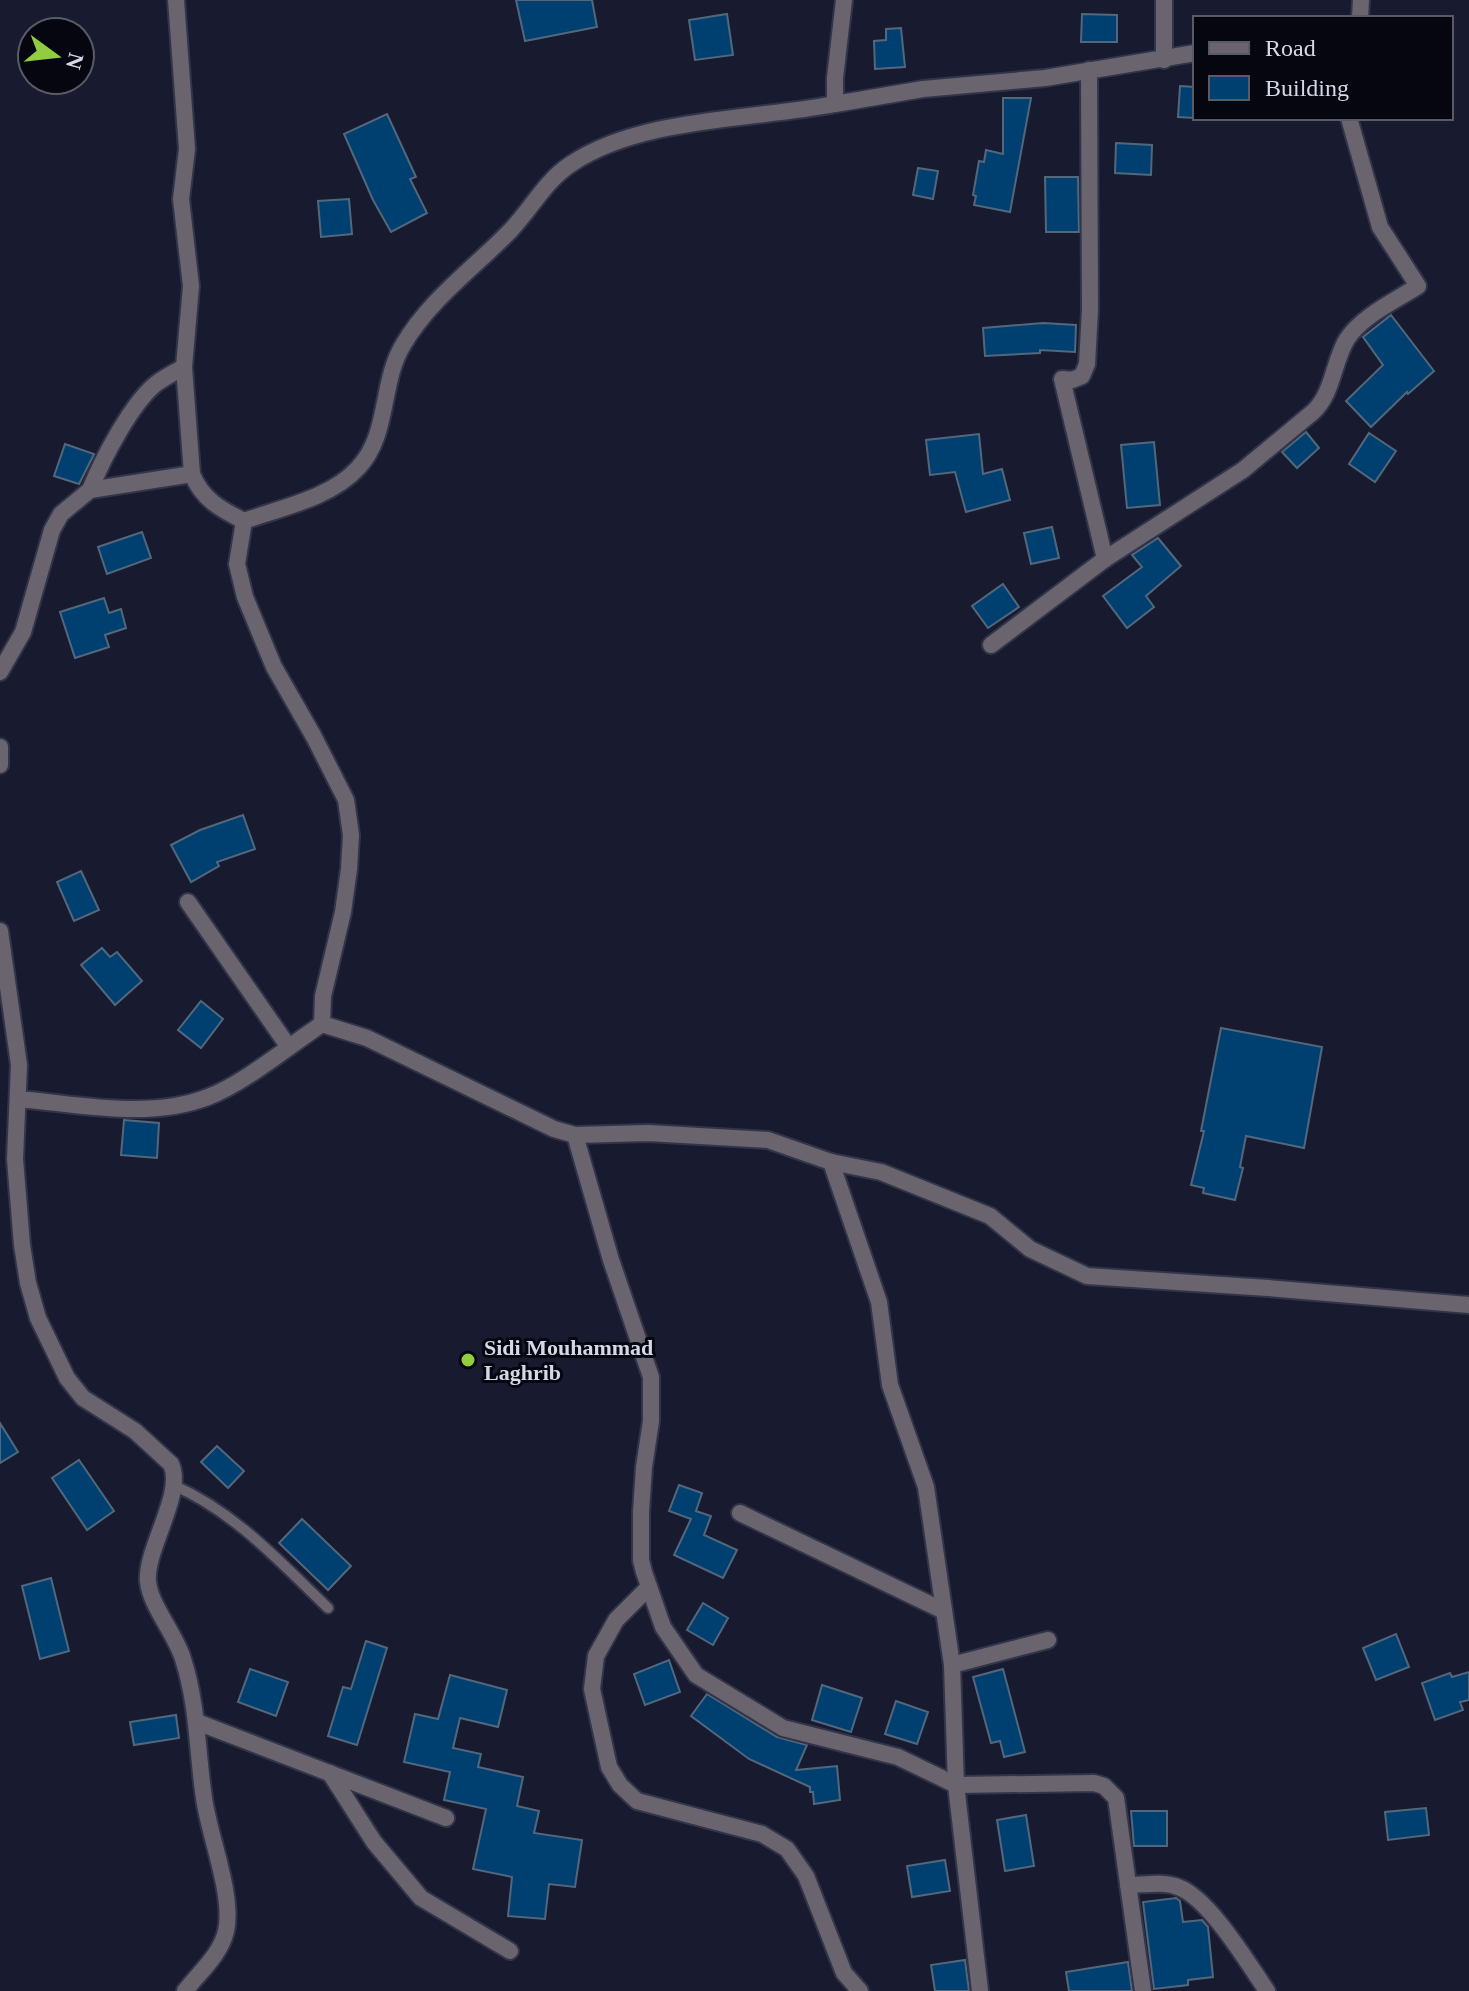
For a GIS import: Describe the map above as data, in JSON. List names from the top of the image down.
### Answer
{
  "places": ["Sidi Mouhammad Laghrib"],
  "legend": ["Road", "Building"],
  "north": "right"
}
